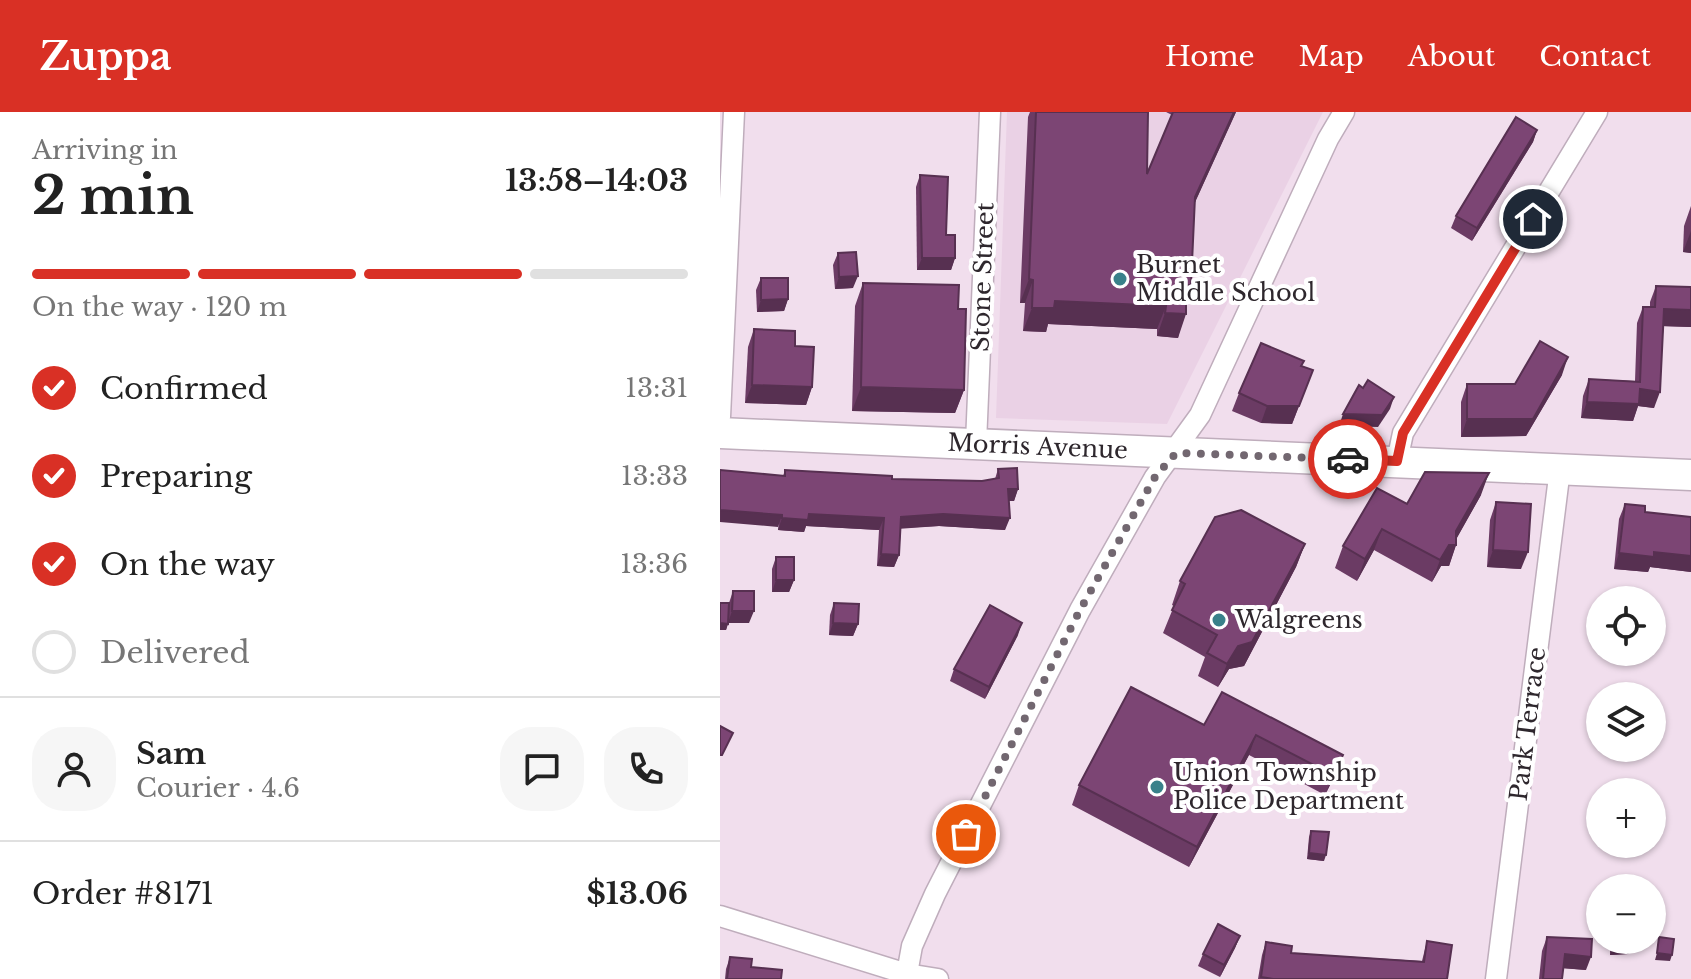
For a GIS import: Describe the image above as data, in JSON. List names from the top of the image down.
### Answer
{
  "streets": {
    "main road": ["Morris Avenue"],
    "street": ["Stone Street", "Park Terrace"]
  },
  "crossings": [
    ["Stone Street", "Morris Avenue"],
    ["Morris Avenue", "Park Terrace"]
  ],
  "places": ["Burnet Middle School", "Walgreens", "Union Township Police Department"],
  "page": {
    "header": "Zuppa",
    "nav": [
      "Home",
      "Map",
      "About",
      "Contact"
    ],
    "heading": ["2 min", "Arriving in", "13:58–14:03"],
    "panel": [
      "Sam",
      "Courier · 4.6",
      "Order #8171",
      "$13.06"
    ],
    "bar": "On the way · 120 m",
    "list": [
      ["Confirmed", "13:31"],
      ["Preparing", "13:33"],
      ["On the way", "13:36"],
      "Delivered"
    ],
    "map_buttons": ["+", "−"]
  }
}
